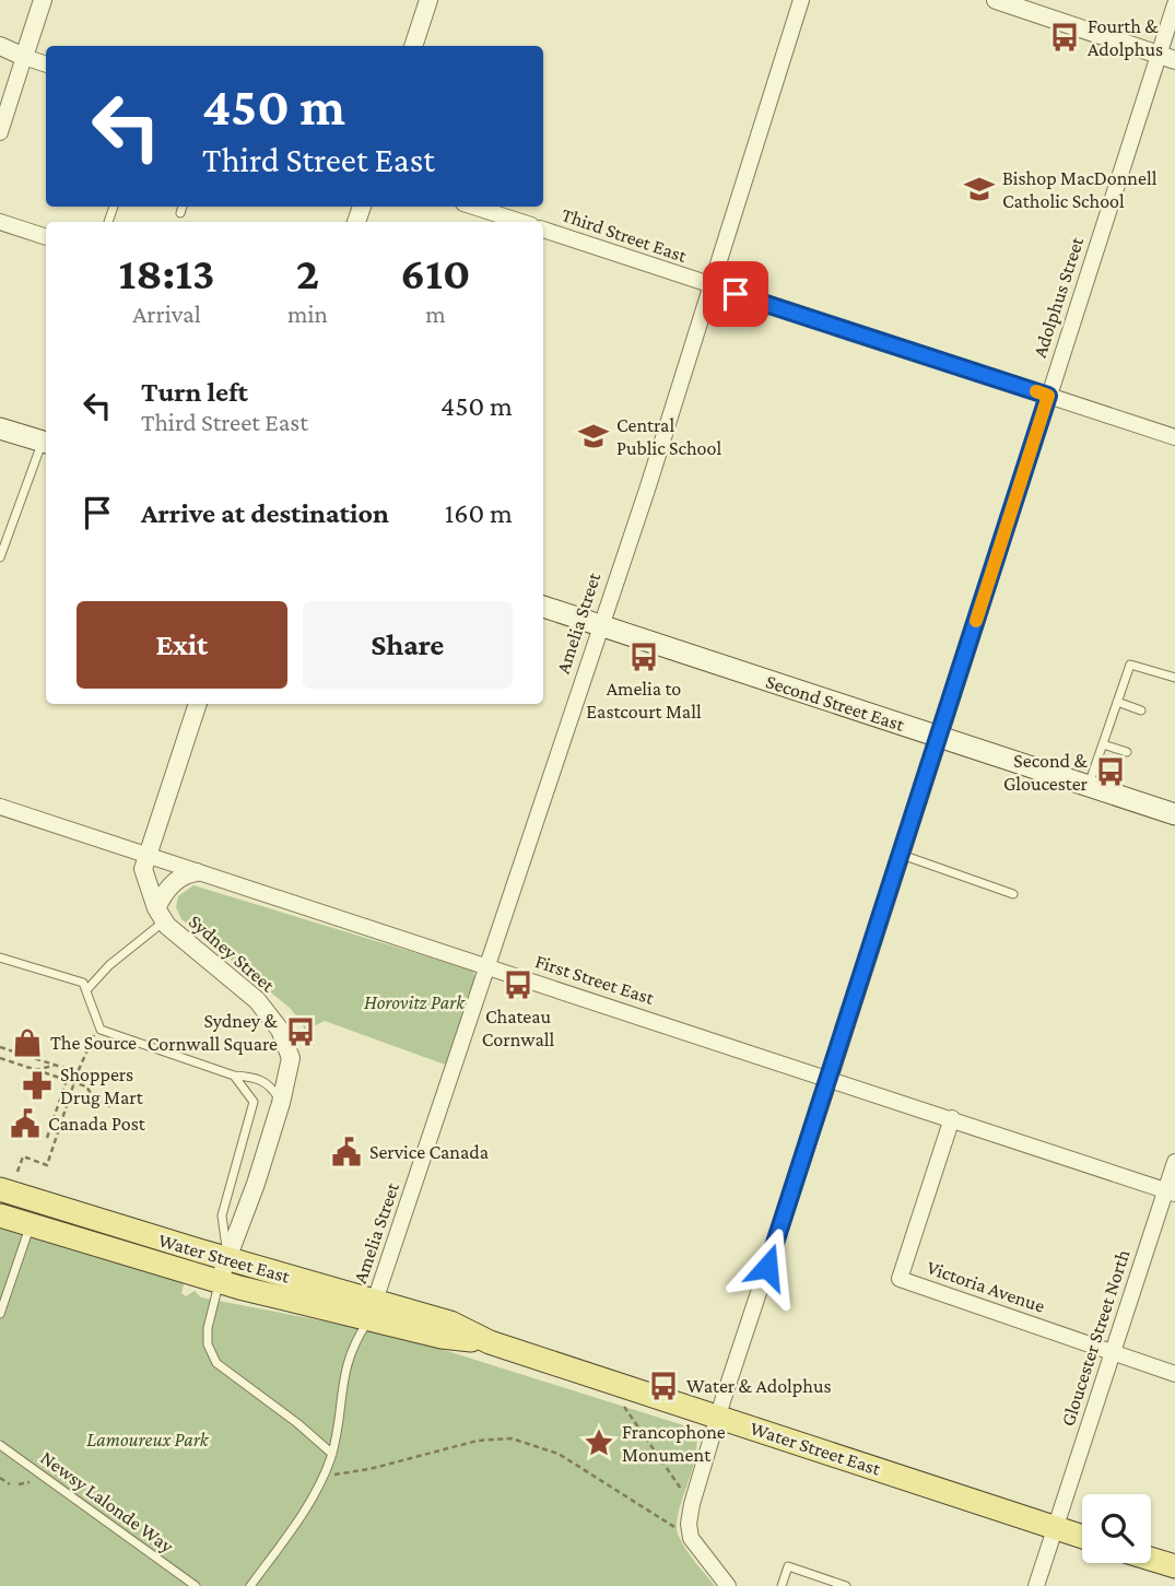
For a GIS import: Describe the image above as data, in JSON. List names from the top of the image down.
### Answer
{
  "streets": {
    "main road": ["Second Street East", "Water Street East"],
    "street": [
      "Third Street East",
      "Adolphus Street",
      "Amelia Street",
      "Sydney Street",
      "First Street East",
      "Victoria Avenue",
      "Gloucester Street North"
    ],
    "lane": ["Newsy Lalonde Way"]
  },
  "crossings": [
    ["Third Street East", "Adolphus Street"],
    ["Third Street East", "Amelia Street"],
    ["Adolphus Street", "Second Street East"],
    ["Adolphus Street", "First Street East"],
    ["Adolphus Street", "Water Street East"],
    ["Amelia Street", "Second Street East"],
    ["Amelia Street", "First Street East"],
    ["Amelia Street", "Water Street East"],
    ["Sydney Street", "Water Street East"],
    ["First Street East", "Victoria Avenue"],
    ["First Street East", "Gloucester Street North"],
    ["Water Street East", "Gloucester Street North"],
    ["Victoria Avenue", "Gloucester Street North"]
  ],
  "parks": ["Horovitz Park", "Lamoureux Park"],
  "places": {
    "bus stop": [
      "Fourth & Adolphus",
      "Amelia to Eastcourt Mall",
      "Second & Gloucester",
      "Chateau Cornwall",
      "Sydney & Cornwall Square",
      "Water & Adolphus"
    ],
    "school or university": ["Bishop MacDonnell Catholic School", "Central Public School"],
    "shop": ["The Source"],
    "pharmacy": ["Shoppers Drug Mart"],
    "public building": ["Canada Post", "Service Canada"],
    "place": ["Francophone Monument"]
  },
  "page": {
    "turn": ["450 m", "Third Street East"],
    "eta": [
      "18:13",
      "Arrival",
      "2",
      "min",
      "610",
      "m"
    ],
    "list": [
      {
        "name": "Turn left",
        "note": "Third Street East",
        "value": "450 m"
      },
      {
        "name": "Arrive at destination",
        "value": "160 m"
      }
    ],
    "buttons": ["Exit", "Share"]
  }
}
